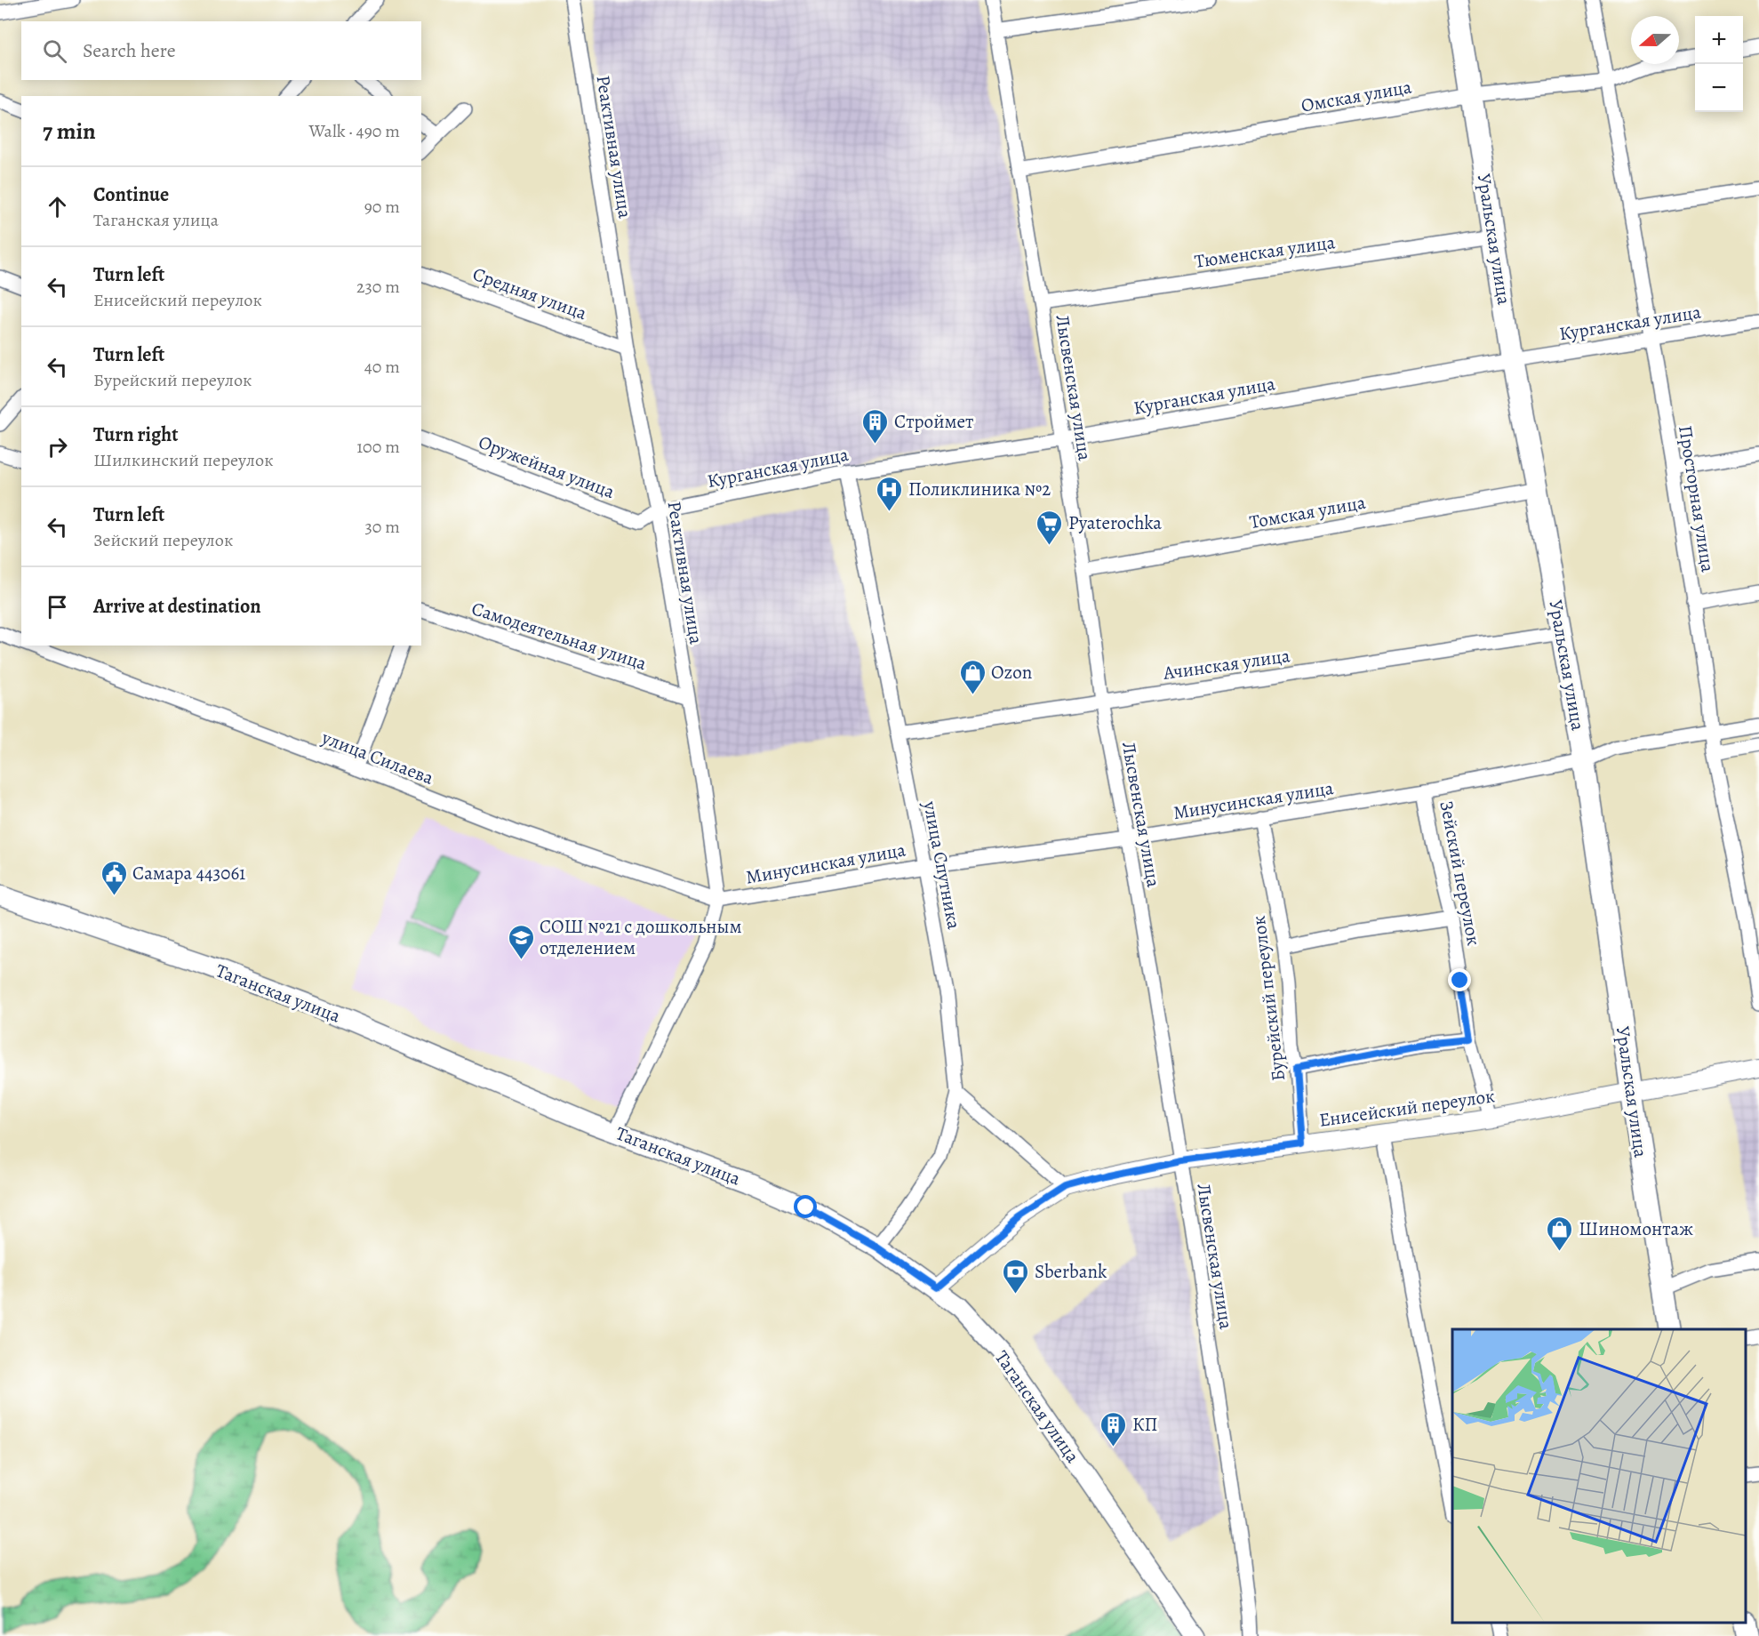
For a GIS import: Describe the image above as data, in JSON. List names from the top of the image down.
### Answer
{
  "streets": {
    "main road": ["Уральская улица", "Таганская улица"],
    "street": [
      "Омская улица",
      "Реактивная улица",
      "Тюменская улица",
      "Средняя улица",
      "Курганская улица",
      "Лысвенская улица",
      "Оружейная улица",
      "Просторная улица",
      "Томская улица",
      "Самодеятельная улица",
      "Ачинская улица",
      "улица Силаева",
      "Минусинская улица",
      "улица Спутника",
      "Зейский переулок",
      "Бурейский переулок",
      "Енисейский переулок"
    ]
  },
  "crossings": [
    ["Омская улица", "Уральская улица"],
    ["Омская улица", "Лысвенская улица"],
    ["Омская улица", "Просторная улица"],
    ["Реактивная улица", "Средняя улица"],
    ["Реактивная улица", "Курганская улица"],
    ["Реактивная улица", "Оружейная улица"],
    ["Реактивная улица", "Самодеятельная улица"],
    ["Реактивная улица", "улица Силаева"],
    ["Реактивная улица", "Минусинская улица"],
    ["Реактивная улица", "Таганская улица"],
    ["Уральская улица", "Тюменская улица"],
    ["Уральская улица", "Курганская улица"],
    ["Уральская улица", "Томская улица"],
    ["Уральская улица", "Ачинская улица"],
    ["Уральская улица", "Минусинская улица"],
    ["Уральская улица", "Енисейский переулок"],
    ["Тюменская улица", "Лысвенская улица"],
    ["Курганская улица", "Лысвенская улица"],
    ["Курганская улица", "Оружейная улица"],
    ["Курганская улица", "Просторная улица"],
    ["Курганская улица", "улица Спутника"],
    ["Лысвенская улица", "Томская улица"],
    ["Лысвенская улица", "Ачинская улица"],
    ["Лысвенская улица", "Минусинская улица"],
    ["Лысвенская улица", "Енисейский переулок"],
    ["Просторная улица", "Минусинская улица"],
    ["Ачинская улица", "улица Спутника"],
    ["улица Силаева", "Минусинская улица"],
    ["Минусинская улица", "улица Спутника"],
    ["Минусинская улица", "Зейский переулок"],
    ["Минусинская улица", "Бурейский переулок"],
    ["улица Спутника", "Таганская улица"],
    ["Зейский переулок", "Енисейский переулок"],
    ["Таганская улица", "Енисейский переулок"],
    ["Бурейский переулок", "Енисейский переулок"]
  ],
  "places": {
    "building": ["Строймет", "КП"],
    "hospital": ["Поликлиника №2"],
    "supermarket": ["Pyaterochka"],
    "shop": ["Ozon", "Шиномонтаж"],
    "public building": ["Самара 443061"],
    "school or university": ["СОШ №21 с дошкольным отделением"],
    "bank": ["Sberbank"]
  },
  "north": "left",
  "page": {
    "map_buttons": ["+", "−"],
    "search": "Search here",
    "heading": ["7 min", "Walk · 490 m"],
    "list": [
      ["Continue", "Таганская улица", "90 m"],
      ["Turn left", "Енисейский переулок", "230 m"],
      ["Turn left", "Бурейский переулок", "40 m"],
      ["Turn right", "Шилкинский переулок", "100 m"],
      ["Turn left", "Зейский переулок", "30 m"],
      "Arrive at destination"
    ]
  }
}
